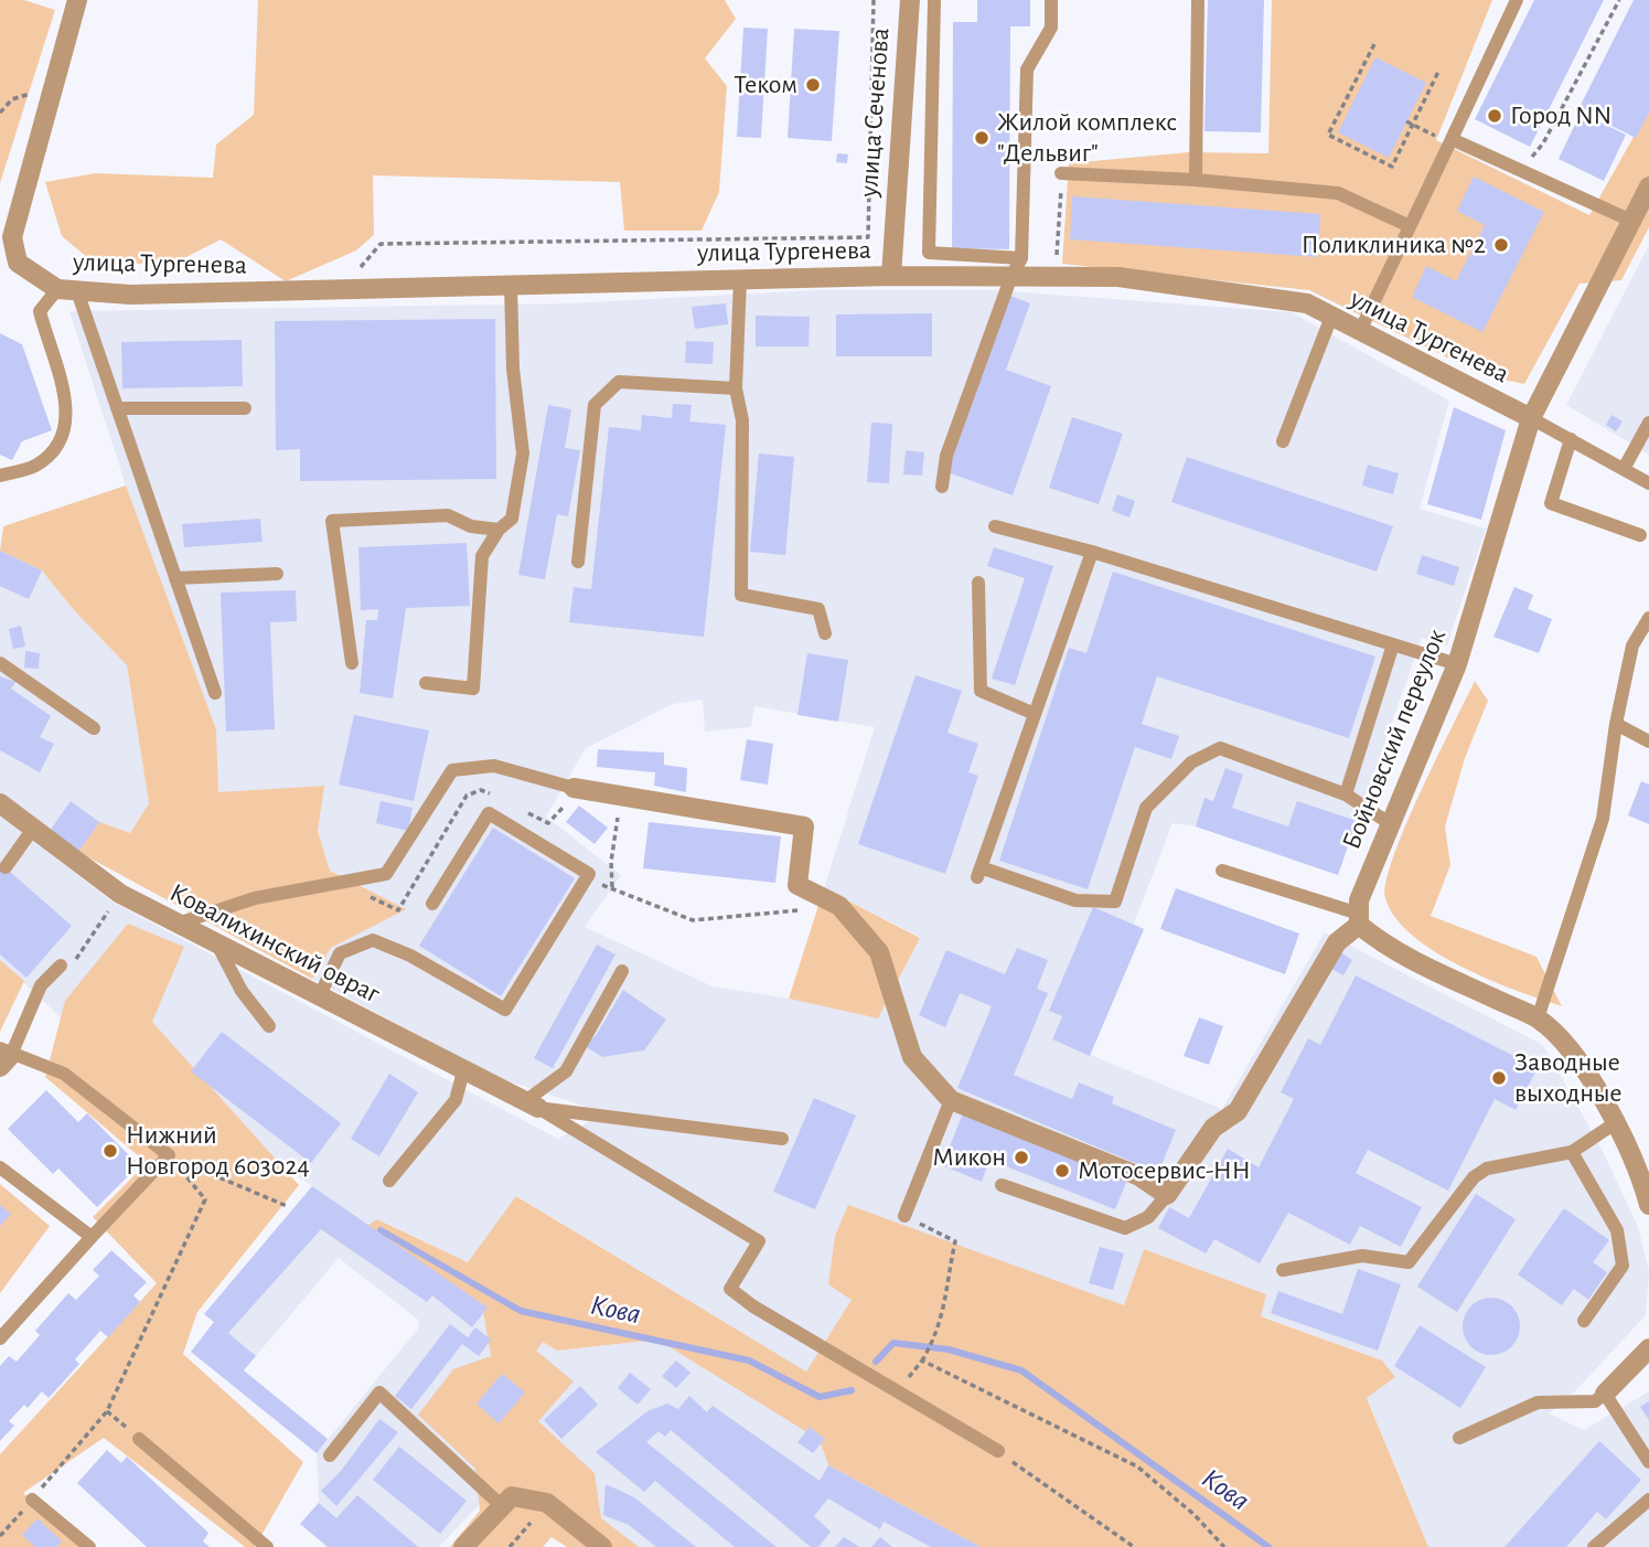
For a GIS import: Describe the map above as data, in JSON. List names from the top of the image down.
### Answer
{
  "streets": {
    "street": [
      "улица Сеченова",
      "улица Тургенева",
      "Бойновский переулок",
      "Ковалихинский овраг"
    ]
  },
  "crossings": [
    ["улица Сеченова", "улица Тургенева"],
    ["улица Тургенева", "Бойновский переулок"]
  ],
  "water": ["Кова"],
  "places": [
    "Теком",
    "Город NN",
    "Жилой комплекс \"Дельвиг\"",
    "Поликлиника №2",
    "Заводные выходные",
    "Нижний Новгород 603024",
    "Микон",
    "Мотосервис-НН"
  ]
}
